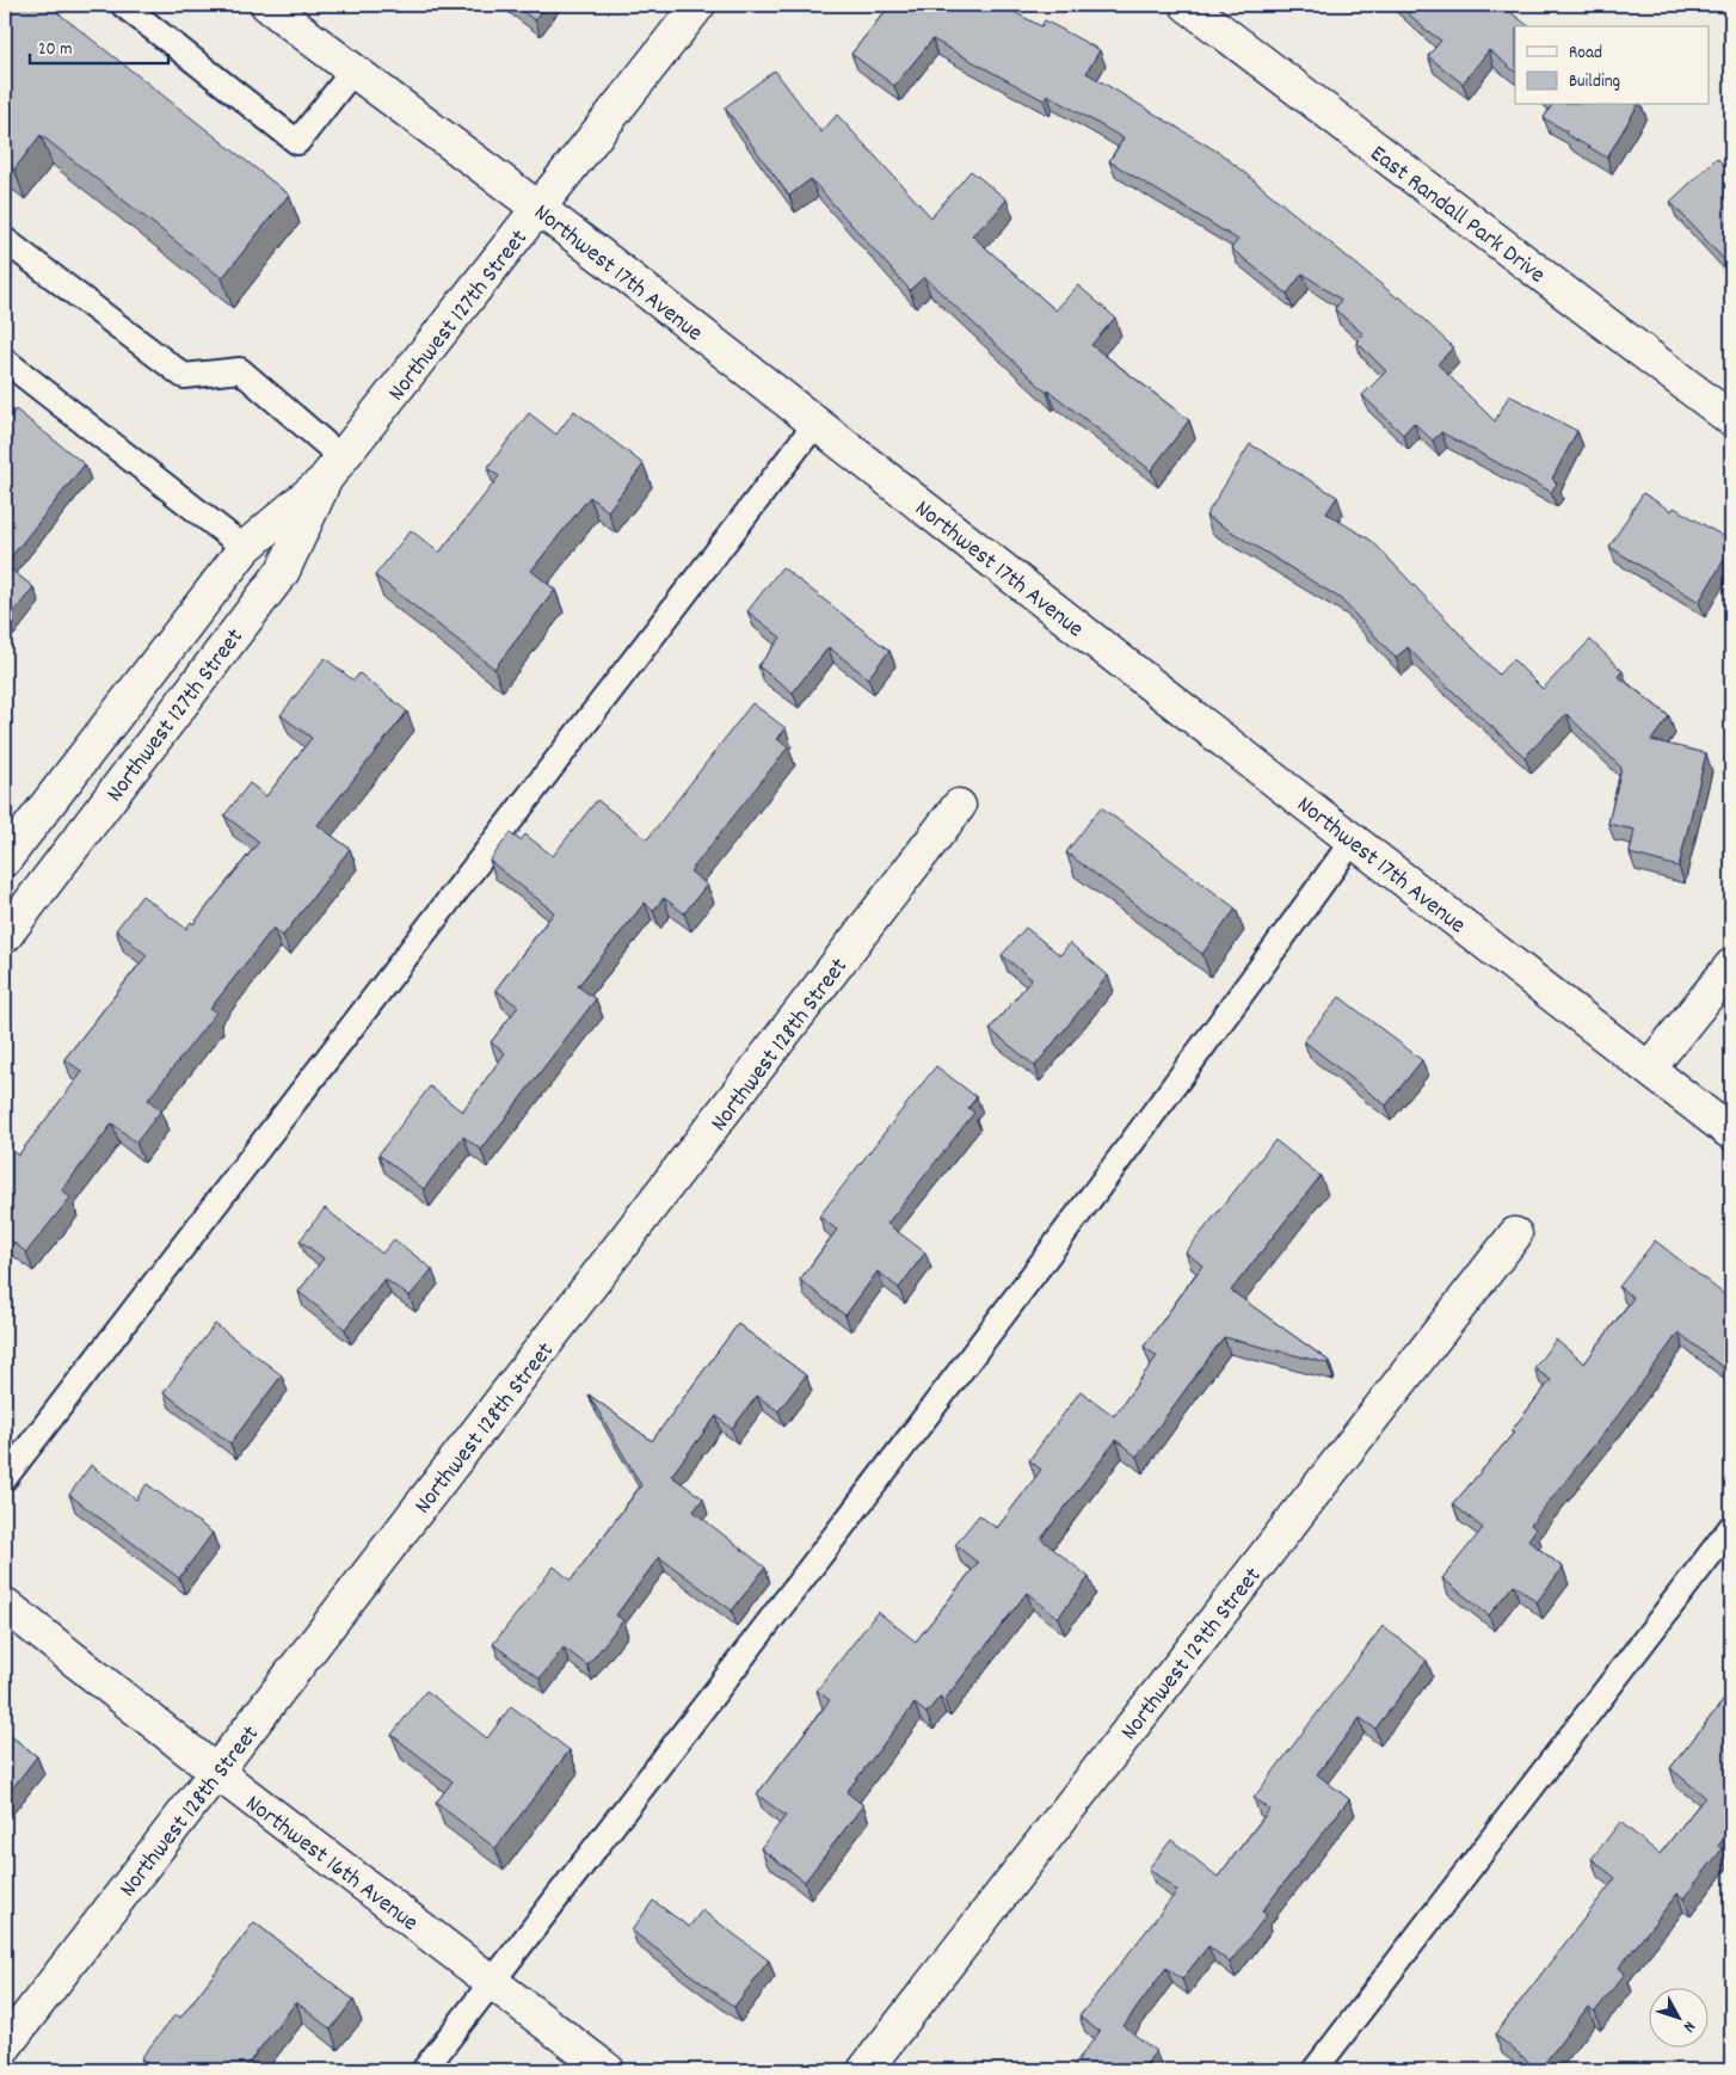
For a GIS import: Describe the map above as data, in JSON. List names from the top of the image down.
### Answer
{
  "streets": {
    "street": [
      "East Randall Park Drive",
      "Northwest 17th Avenue",
      "Northwest 127th Street",
      "Northwest 128th Street",
      "Northwest 129th Street",
      "Northwest 16th Avenue"
    ]
  },
  "crossings": [
    ["Northwest 17th Avenue", "Northwest 127th Street"],
    ["Northwest 128th Street", "Northwest 16th Avenue"]
  ],
  "legend": ["Road", "Building"],
  "scale_bar": "20 m",
  "north": "bottom right"
}
